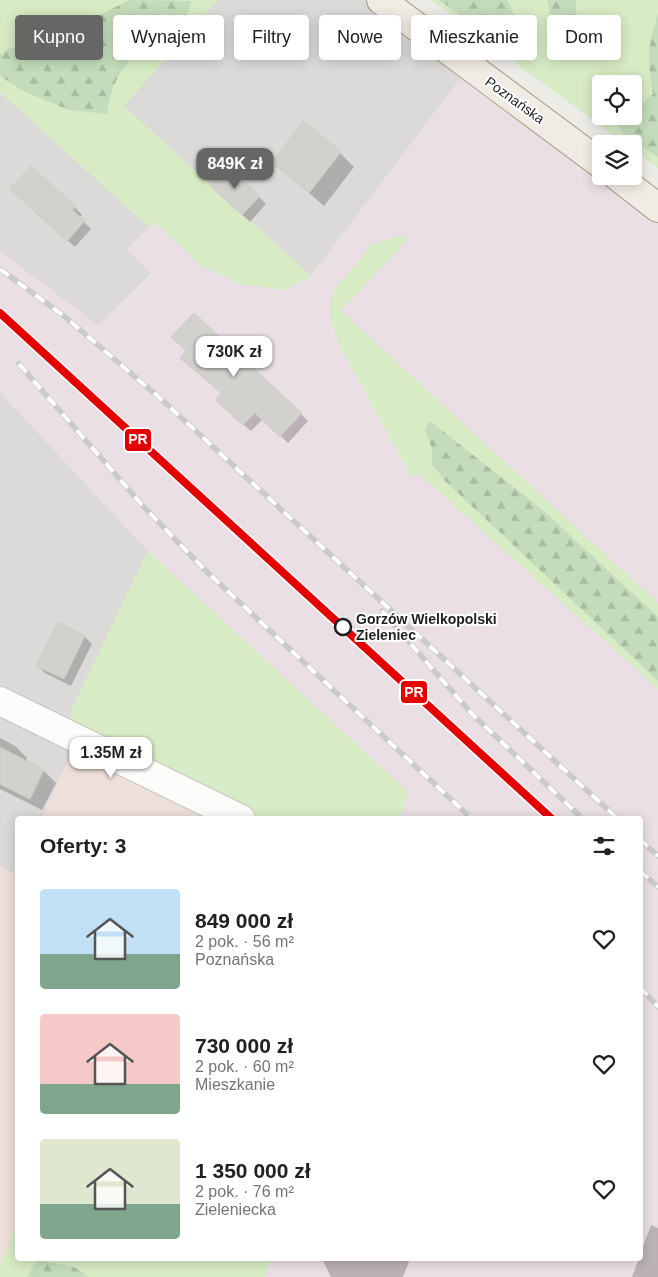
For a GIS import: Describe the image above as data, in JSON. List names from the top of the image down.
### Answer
{
  "streets": {
    "main road": ["Poznańska"]
  },
  "places": ["Gorzów Wielkopolski Zieleniec"],
  "lines": ["transit line PR"],
  "page": {
    "chip": [
      "Kupno",
      "Wynajem",
      "Filtry",
      "Nowe",
      "Mieszkanie",
      "Dom"
    ],
    "price": ["849K zł", "730K zł", "1.35M zł"],
    "heading": "Oferty: 3",
    "list": [
      {
        "name": "849 000 zł",
        "note": "2 pok. · 56 m² · Poznańska"
      },
      {
        "name": "730 000 zł",
        "note": "2 pok. · 60 m² · Mieszkanie"
      },
      {
        "name": "1 350 000 zł",
        "note": "2 pok. · 76 m² · Zieleniecka"
      }
    ]
  }
}
